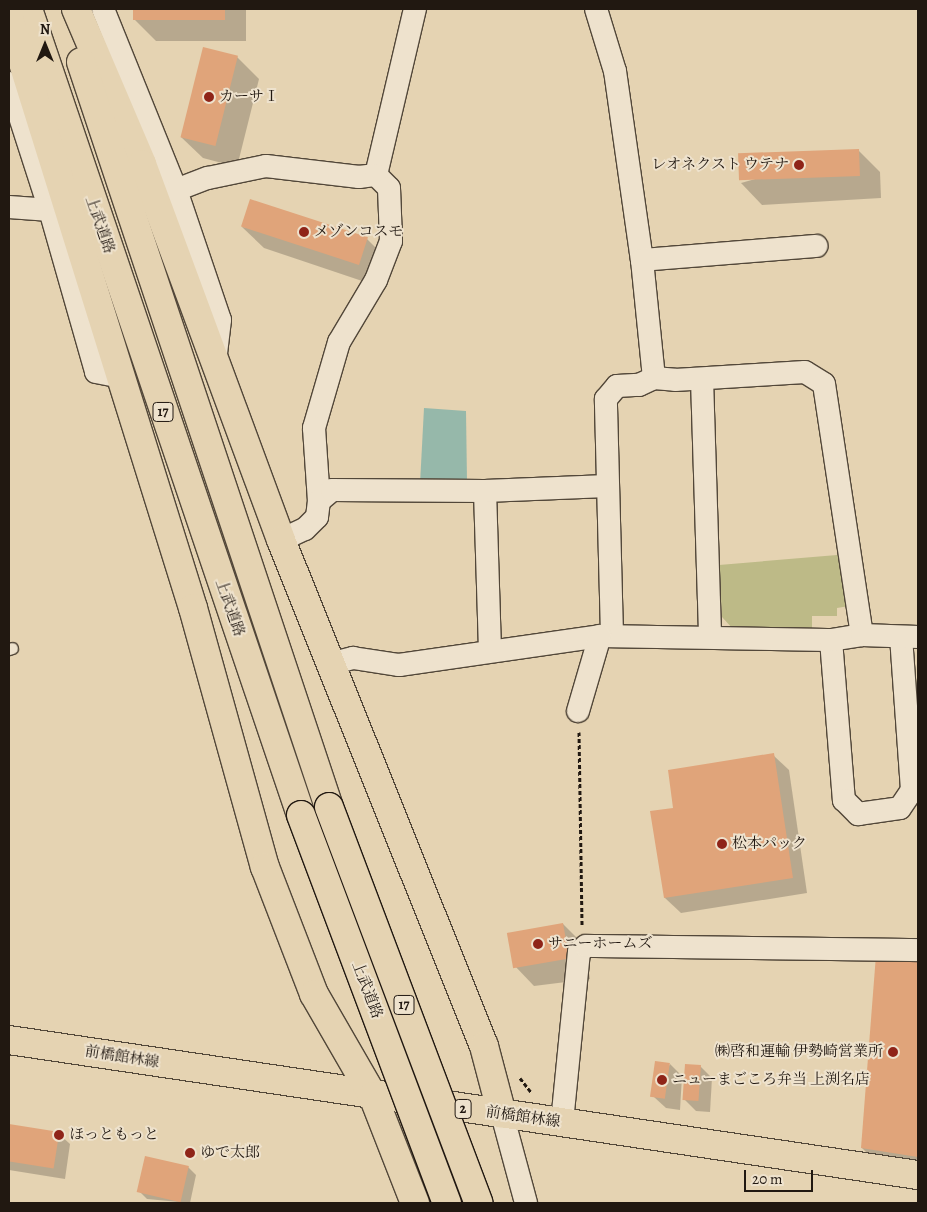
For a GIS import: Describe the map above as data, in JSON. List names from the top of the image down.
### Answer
{
  "streets": {
    "main road": [
      "上武道路",
      "17",
      "前橋館林線",
      "2"
    ]
  },
  "places": [
    "カーサⅠ",
    "レオネクスト ウテナ",
    "メゾンコスモ",
    "松本パック",
    "サニーホームズ",
    "㈱啓和運輸 伊勢崎営業所",
    "ニューまごころ弁当 上渕名店",
    "ほっともっと",
    "ゆで太郎"
  ],
  "scale_bar": "20 m",
  "north": "top"
}
